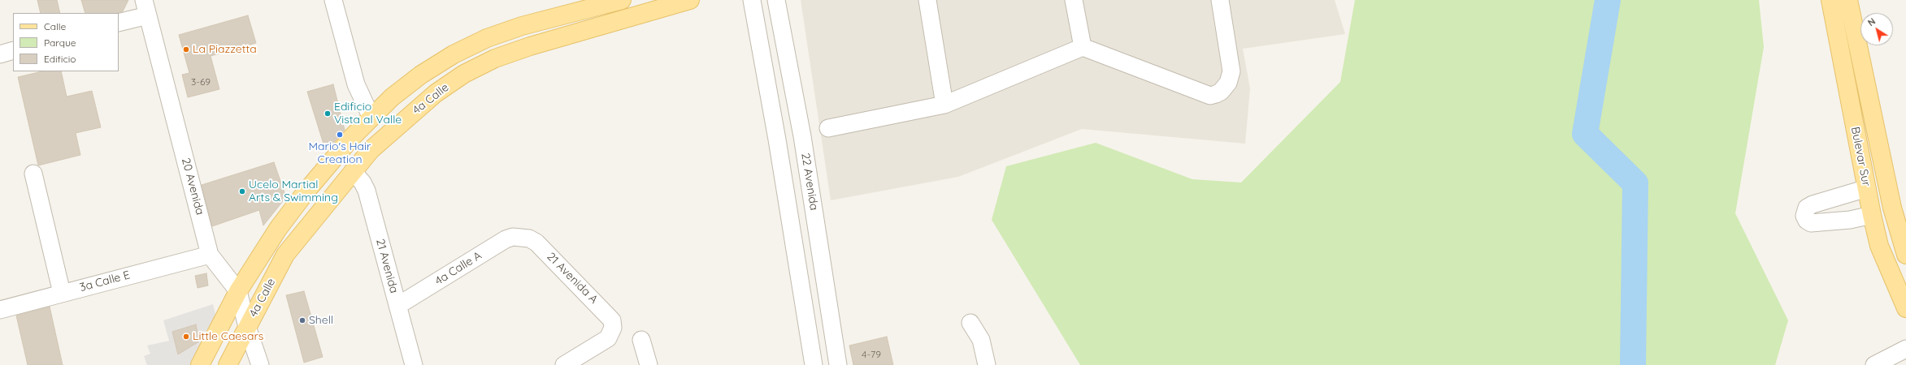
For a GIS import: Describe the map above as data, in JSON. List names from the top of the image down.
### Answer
{
  "streets": {
    "main road": ["4a Calle", "Bulevar Sur"],
    "street": [
      "22 Avenida",
      "20 Avenida",
      "21 Avenida",
      "4a Calle A",
      "21 Avenida A",
      "3a Calle E"
    ]
  },
  "crossings": [
    ["4a Calle", "20 Avenida"],
    ["4a Calle", "21 Avenida"],
    ["20 Avenida", "3a Calle E"],
    ["21 Avenida", "4a Calle A"],
    ["4a Calle A", "21 Avenida A"]
  ],
  "places": [
    "La Piazzetta",
    "Edificio Vista al Valle",
    "Mario's Hair Creation",
    "Ucelo Martial Arts & Swimming",
    "Shell",
    "Little Caesars"
  ],
  "house_numbers": ["3-69", "4-79"],
  "legend": ["Calle", "Parque", "Edificio"],
  "north": "top left"
}
